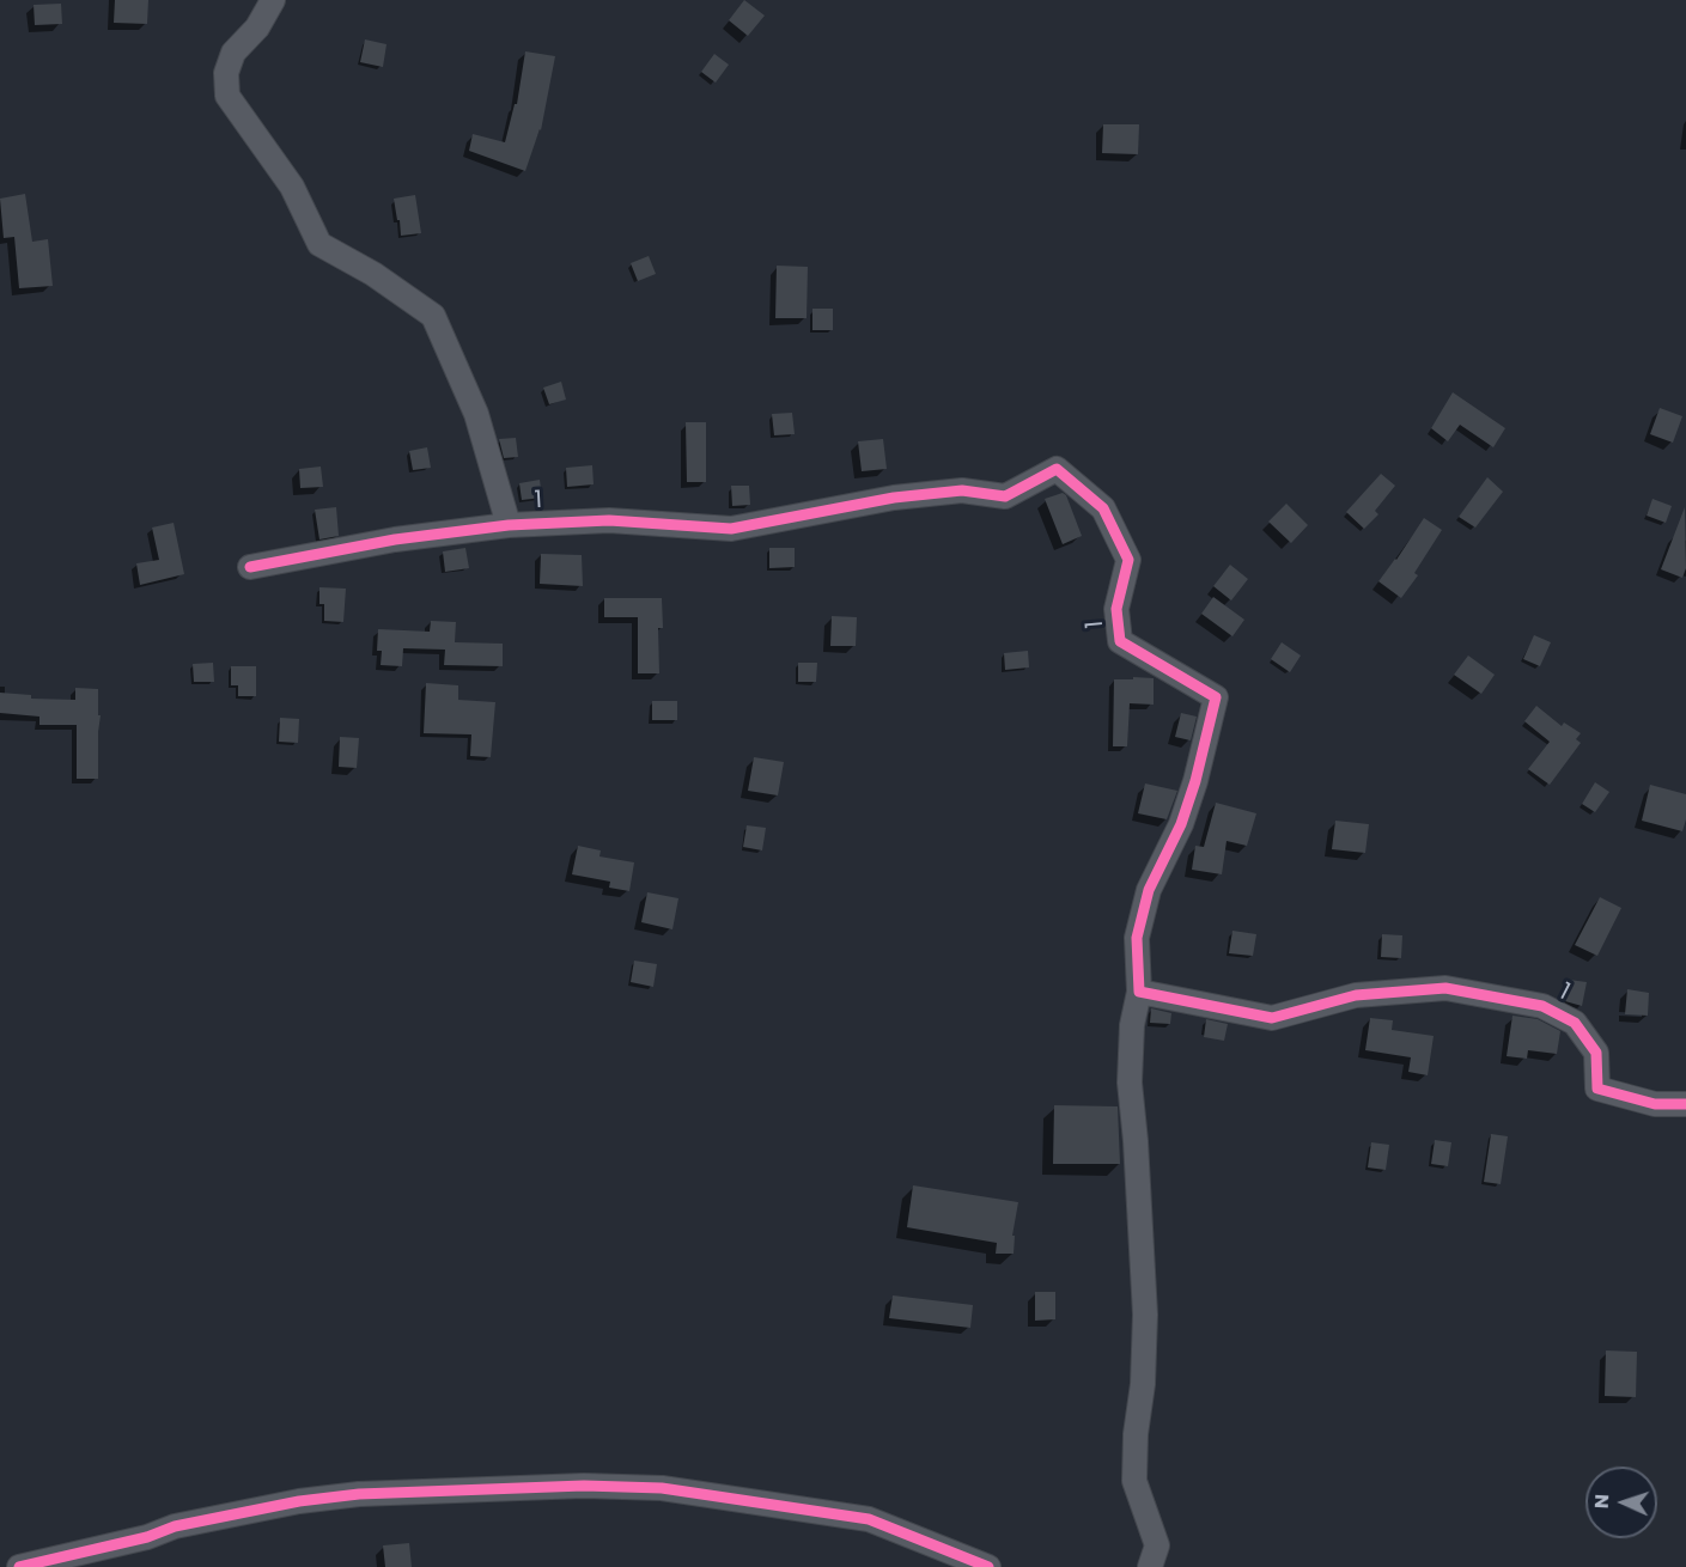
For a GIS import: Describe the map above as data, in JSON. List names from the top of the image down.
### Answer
{
  "streets": {
    "street": ["1"]
  },
  "north": "left"
}
